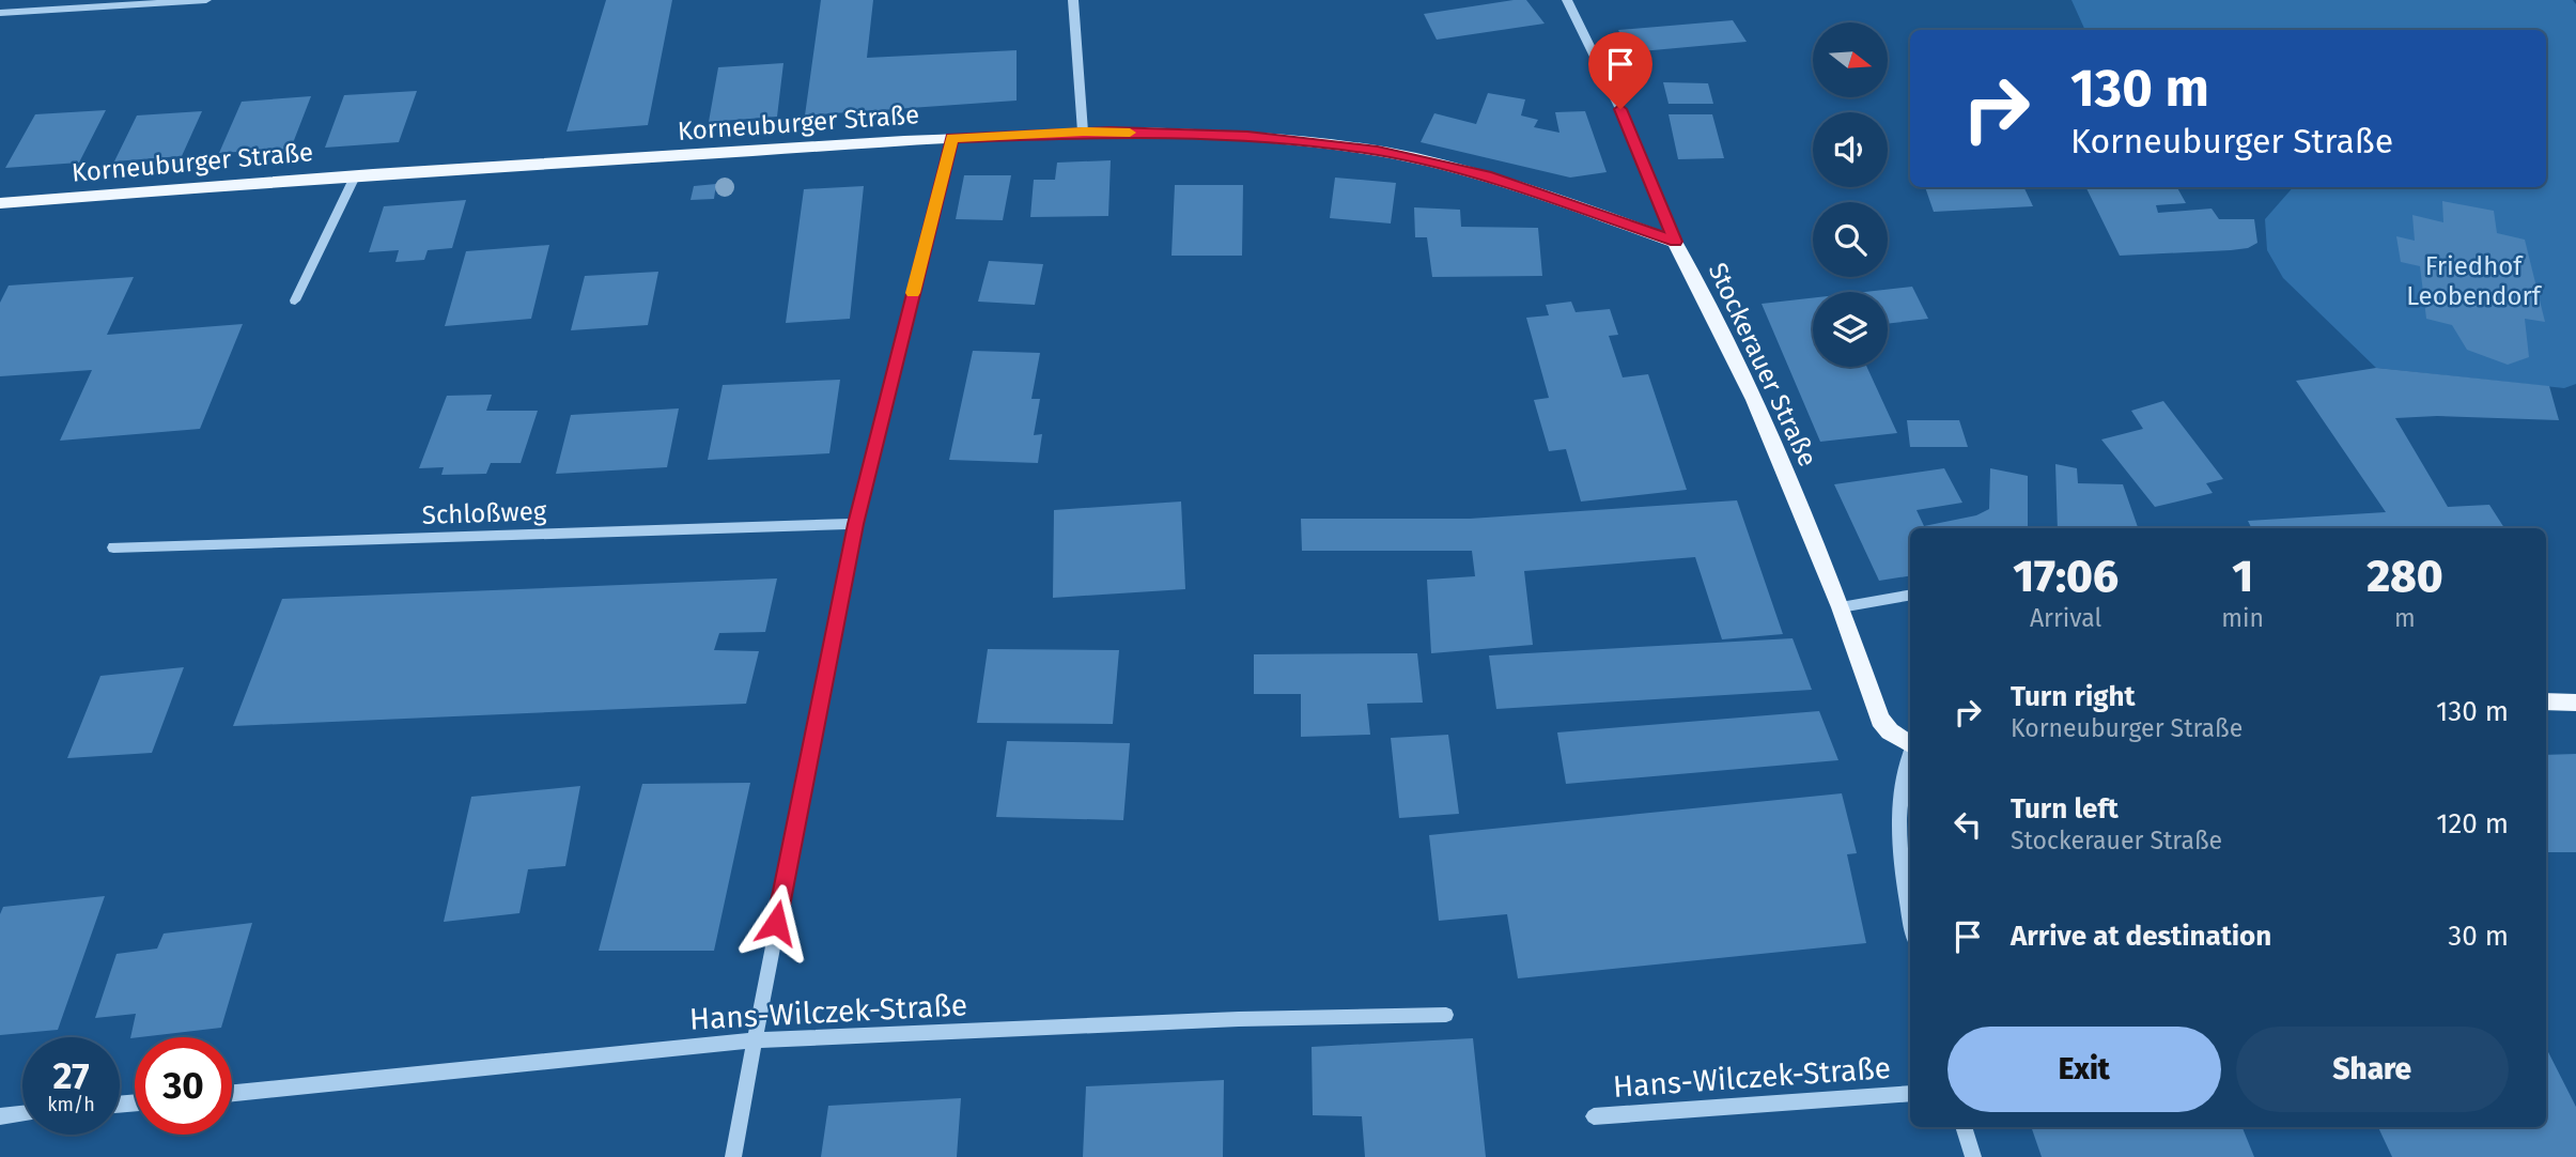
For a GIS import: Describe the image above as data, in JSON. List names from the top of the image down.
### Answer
{
  "streets": {
    "main road": ["Korneuburger Straße", "Stockerauer Straße"],
    "street": ["Schloßweg", "Hans-Wilczek-Straße"]
  },
  "crossings": [
    ["Korneuburger Straße", "Stockerauer Straße"]
  ],
  "parks": ["Friedhof Leobendorf"],
  "north": "right",
  "page": {
    "turn": ["130 m", "Korneuburger Straße"],
    "eta": [
      "17:06",
      "Arrival",
      "1",
      "min",
      "280",
      "m"
    ],
    "list": [
      {
        "name": "Turn right",
        "note": "Korneuburger Straße",
        "value": "130 m"
      },
      {
        "name": "Turn left",
        "note": "Stockerauer Straße",
        "value": "120 m"
      },
      {
        "name": "Arrive at destination",
        "value": "30 m"
      }
    ],
    "buttons": ["Exit", "Share"],
    "speed": "27 km/h",
    "limit": "30"
  }
}
